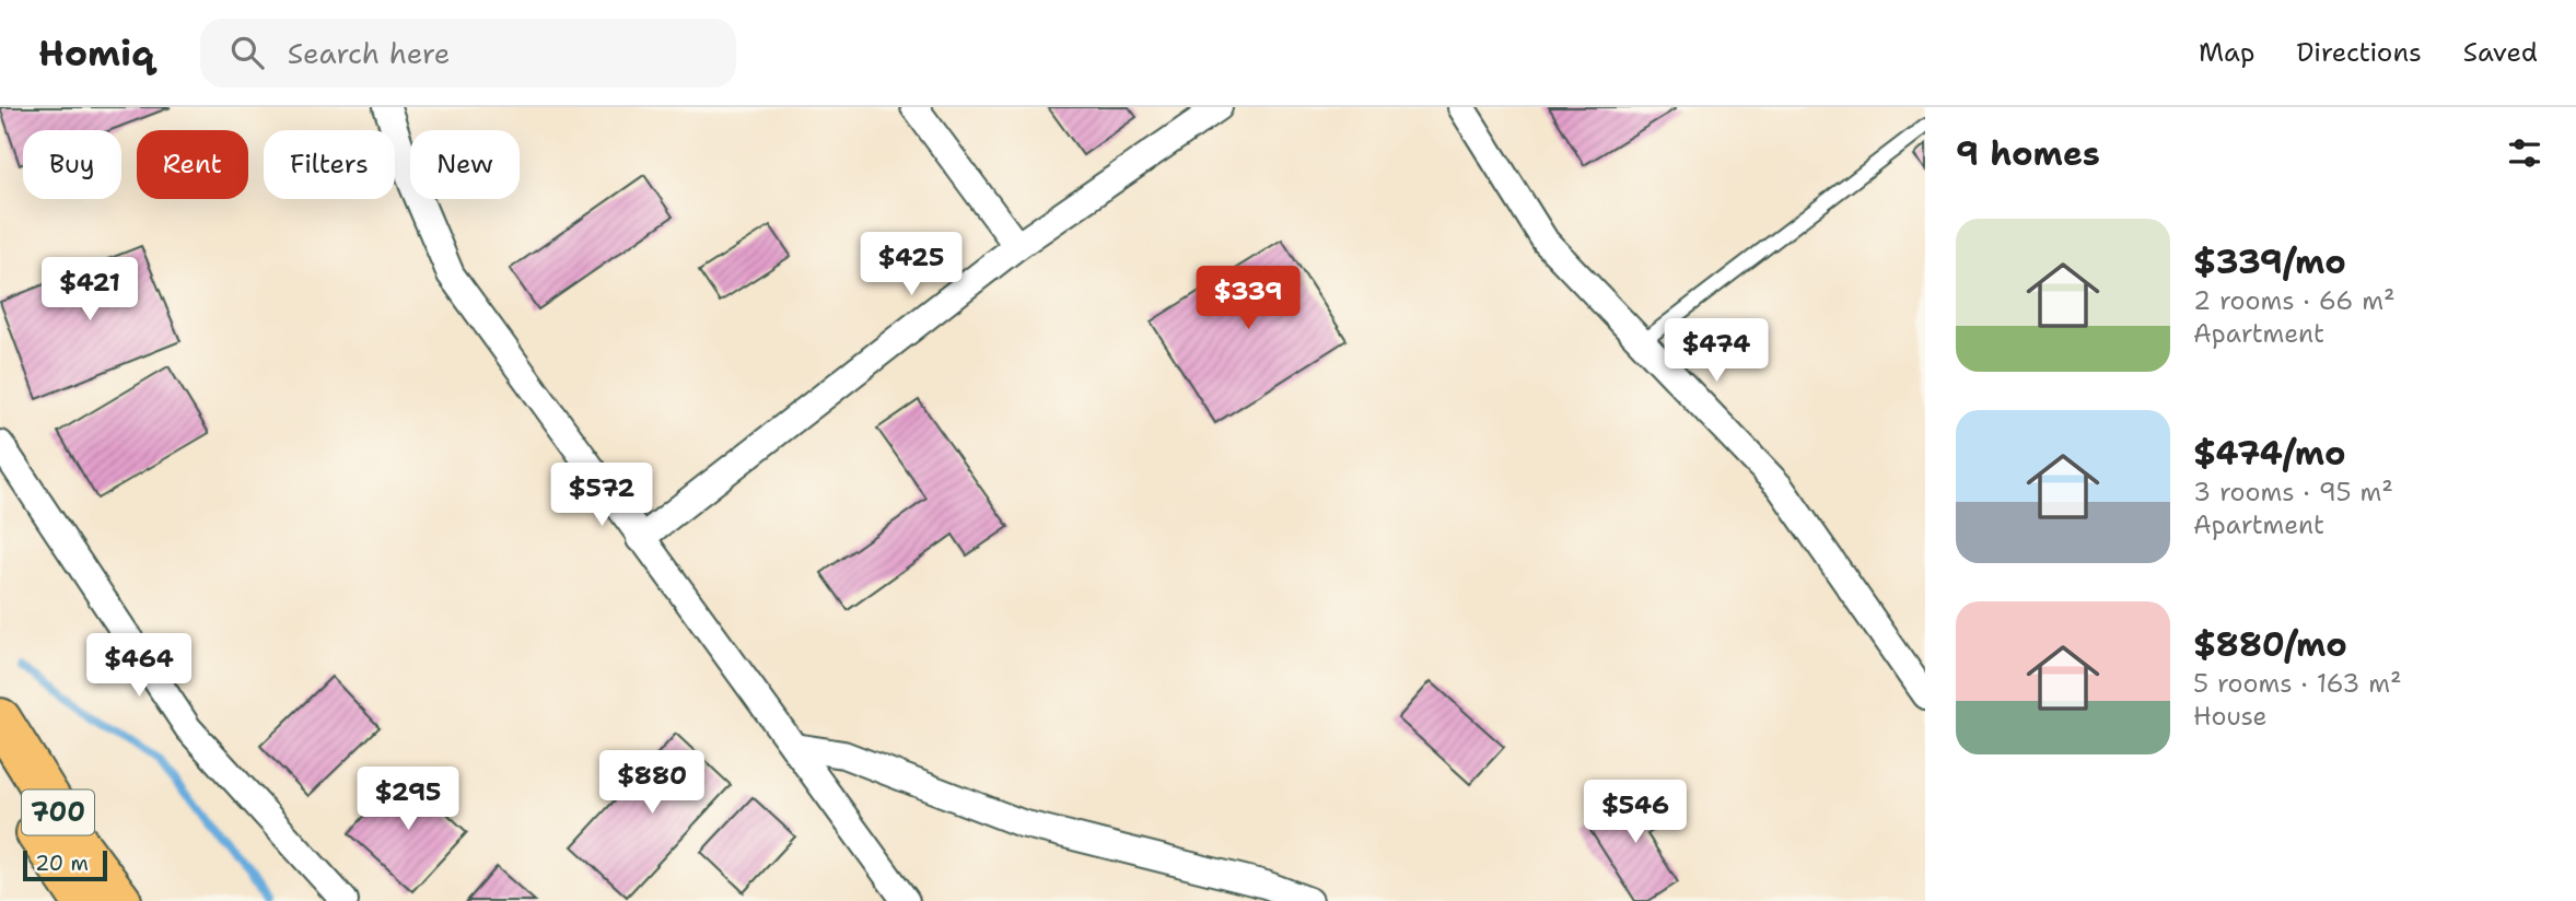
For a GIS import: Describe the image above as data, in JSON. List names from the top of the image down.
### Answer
{
  "streets": {
    "main road": ["700"]
  },
  "scale_bar": "20 m",
  "page": {
    "header": "Homiq",
    "search": "Search here",
    "nav": ["Map", "Directions", "Saved"],
    "heading": "9 homes",
    "chip": [
      "Buy",
      "Rent",
      "Filters",
      "New"
    ],
    "list": [
      {
        "name": "$339/mo",
        "note": "2 rooms · 66 m² · Apartment"
      },
      {
        "name": "$474/mo",
        "note": "3 rooms · 95 m² · Apartment"
      },
      {
        "name": "$880/mo",
        "note": "5 rooms · 163 m² · House"
      }
    ],
    "price": [
      "$425",
      "$421",
      "$339",
      "$474",
      "$572",
      "$464",
      "$880",
      "$295",
      "$546"
    ],
    "scale": "20 m"
  }
}
